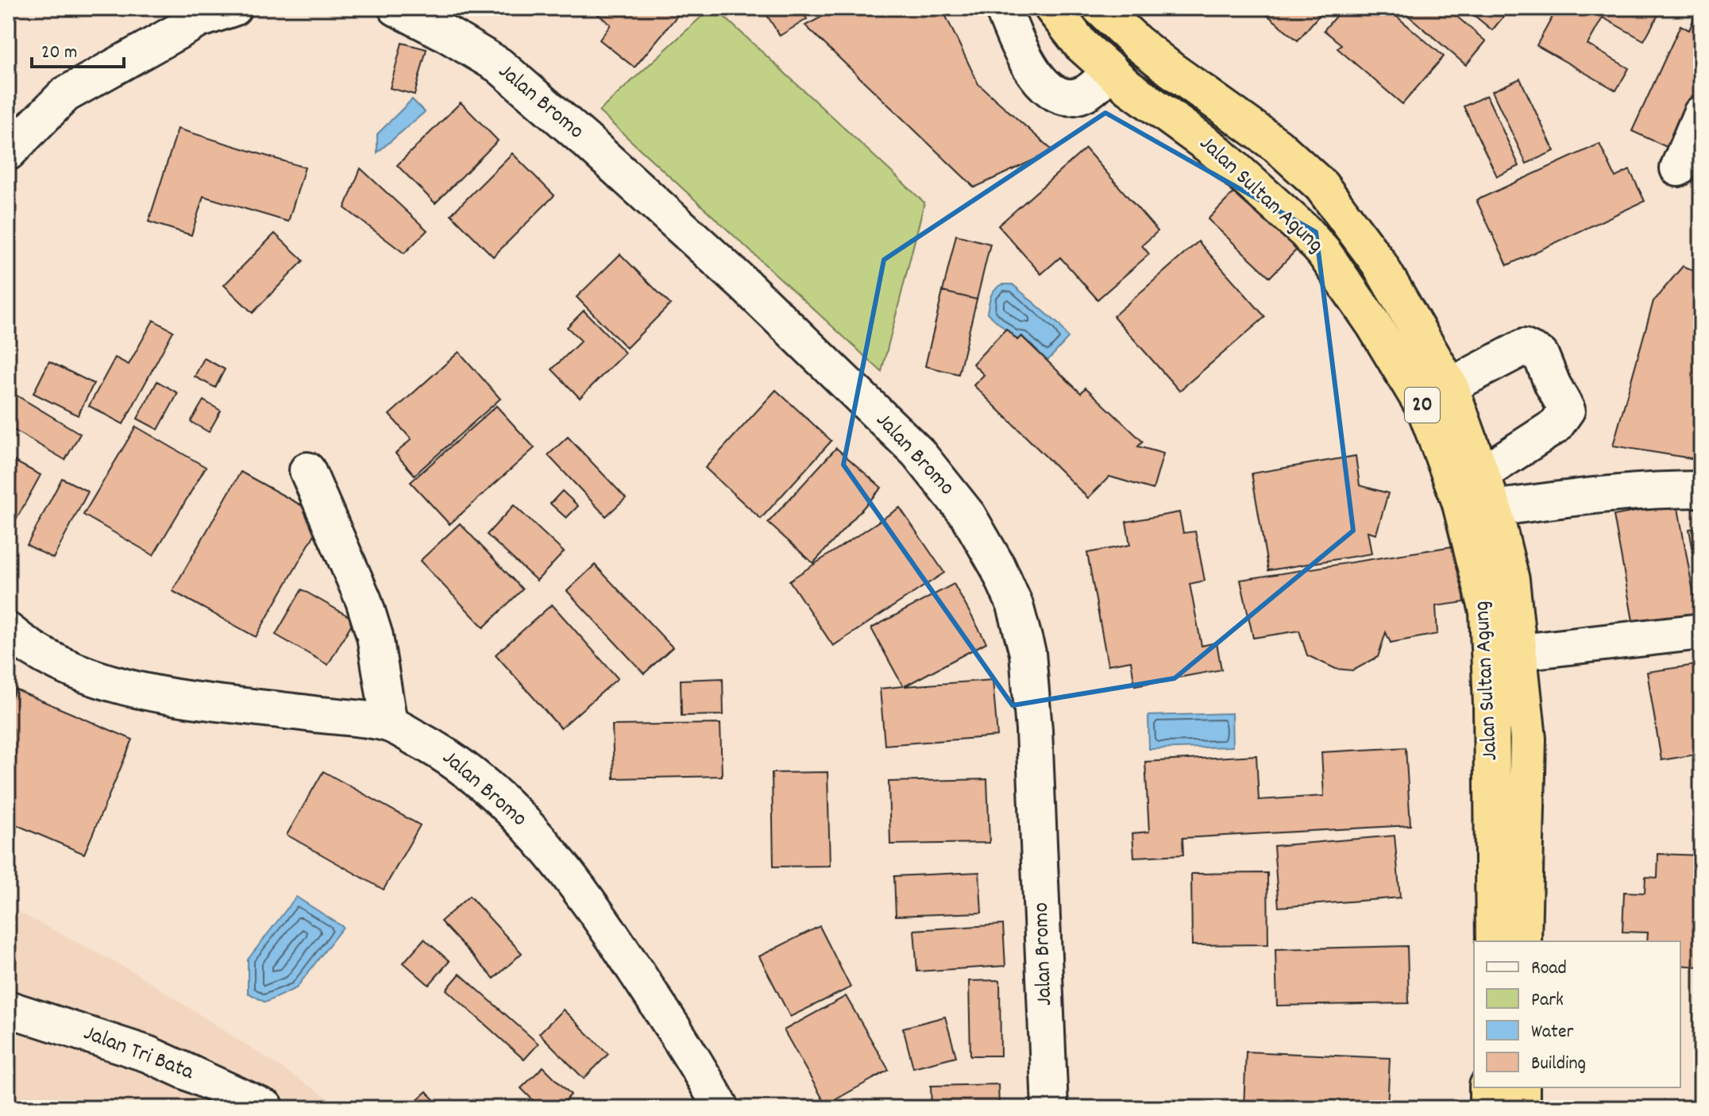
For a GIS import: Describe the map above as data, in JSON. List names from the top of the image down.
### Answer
{
  "streets": {
    "highway": ["Jalan Sultan Agung", "20"],
    "street": ["Jalan Bromo", "Jalan Tri Bata"]
  },
  "legend": [
    "Road",
    "Park",
    "Water",
    "Building"
  ],
  "scale_bar": "20 m"
}
